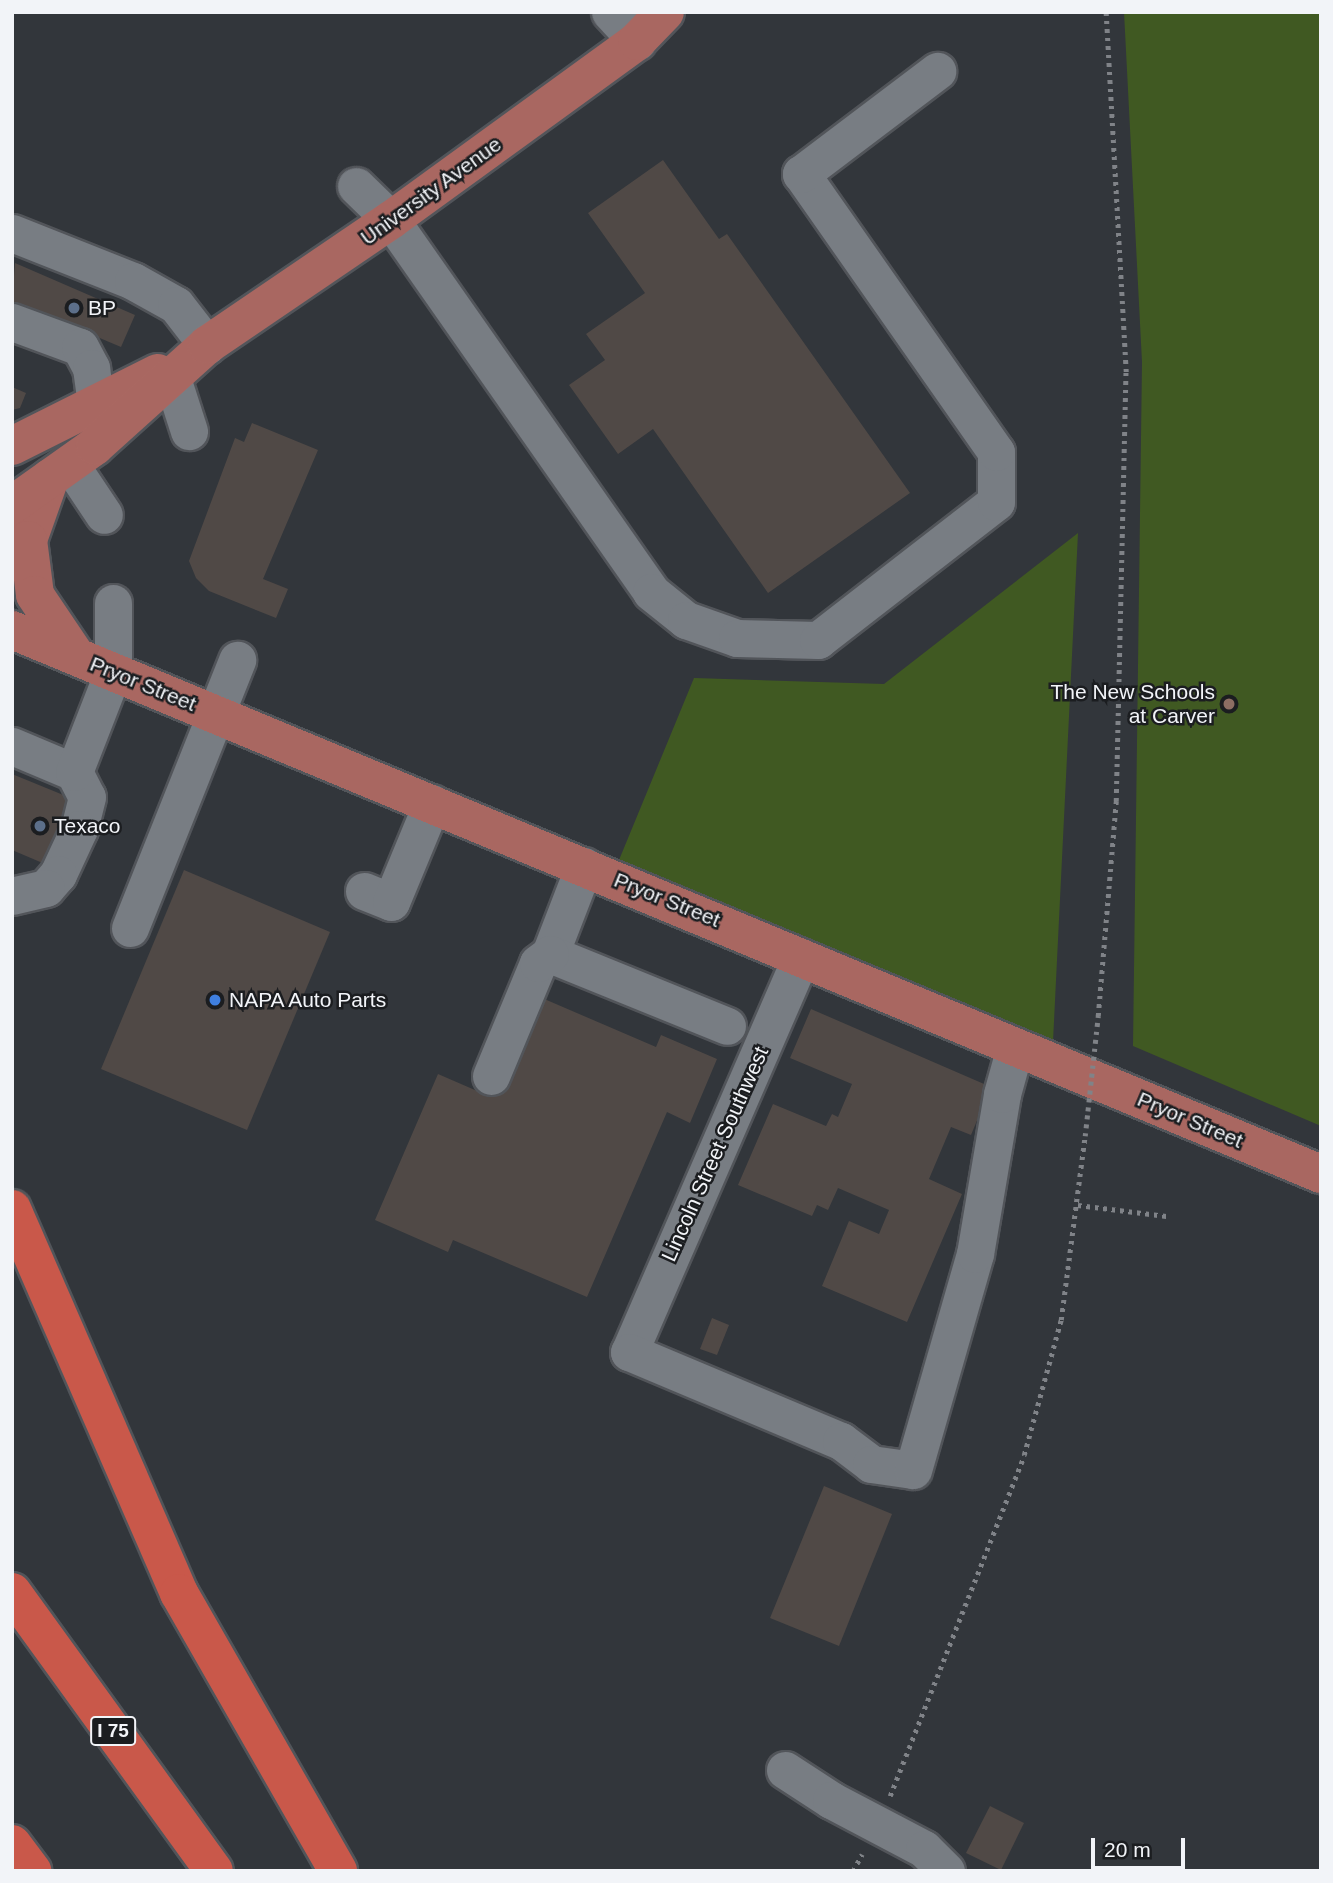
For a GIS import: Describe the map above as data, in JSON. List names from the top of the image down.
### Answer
{
  "streets": {
    "highway": ["I 75"],
    "main road": ["University Avenue", "Pryor Street"],
    "street": ["Lincoln Street Southwest"]
  },
  "crossings": [
    ["Pryor Street", "Lincoln Street Southwest"]
  ],
  "places": [
    "BP",
    "The New Schools at Carver",
    "Texaco",
    "NAPA Auto Parts"
  ],
  "scale_bar": "20 m"
}
